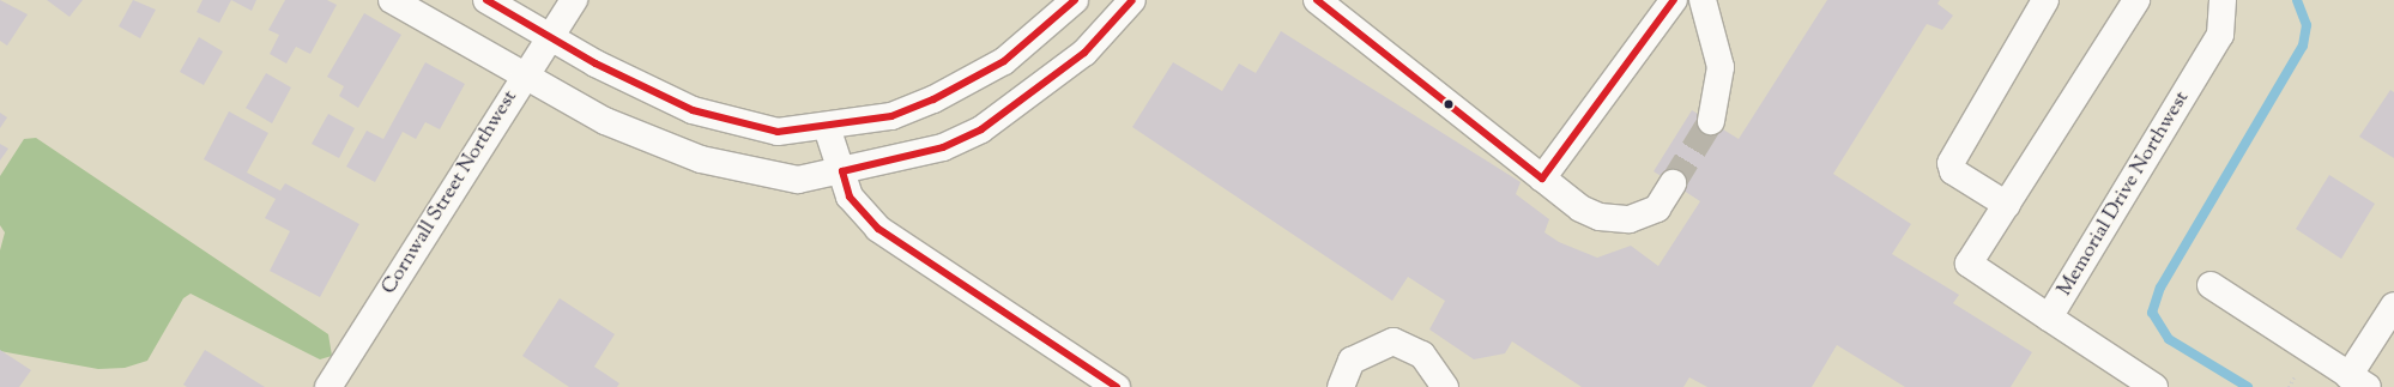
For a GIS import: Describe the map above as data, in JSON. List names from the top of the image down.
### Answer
{
  "streets": {
    "street": ["Cornwall Street Northwest", "Memorial Drive Northwest"]
  }
}
